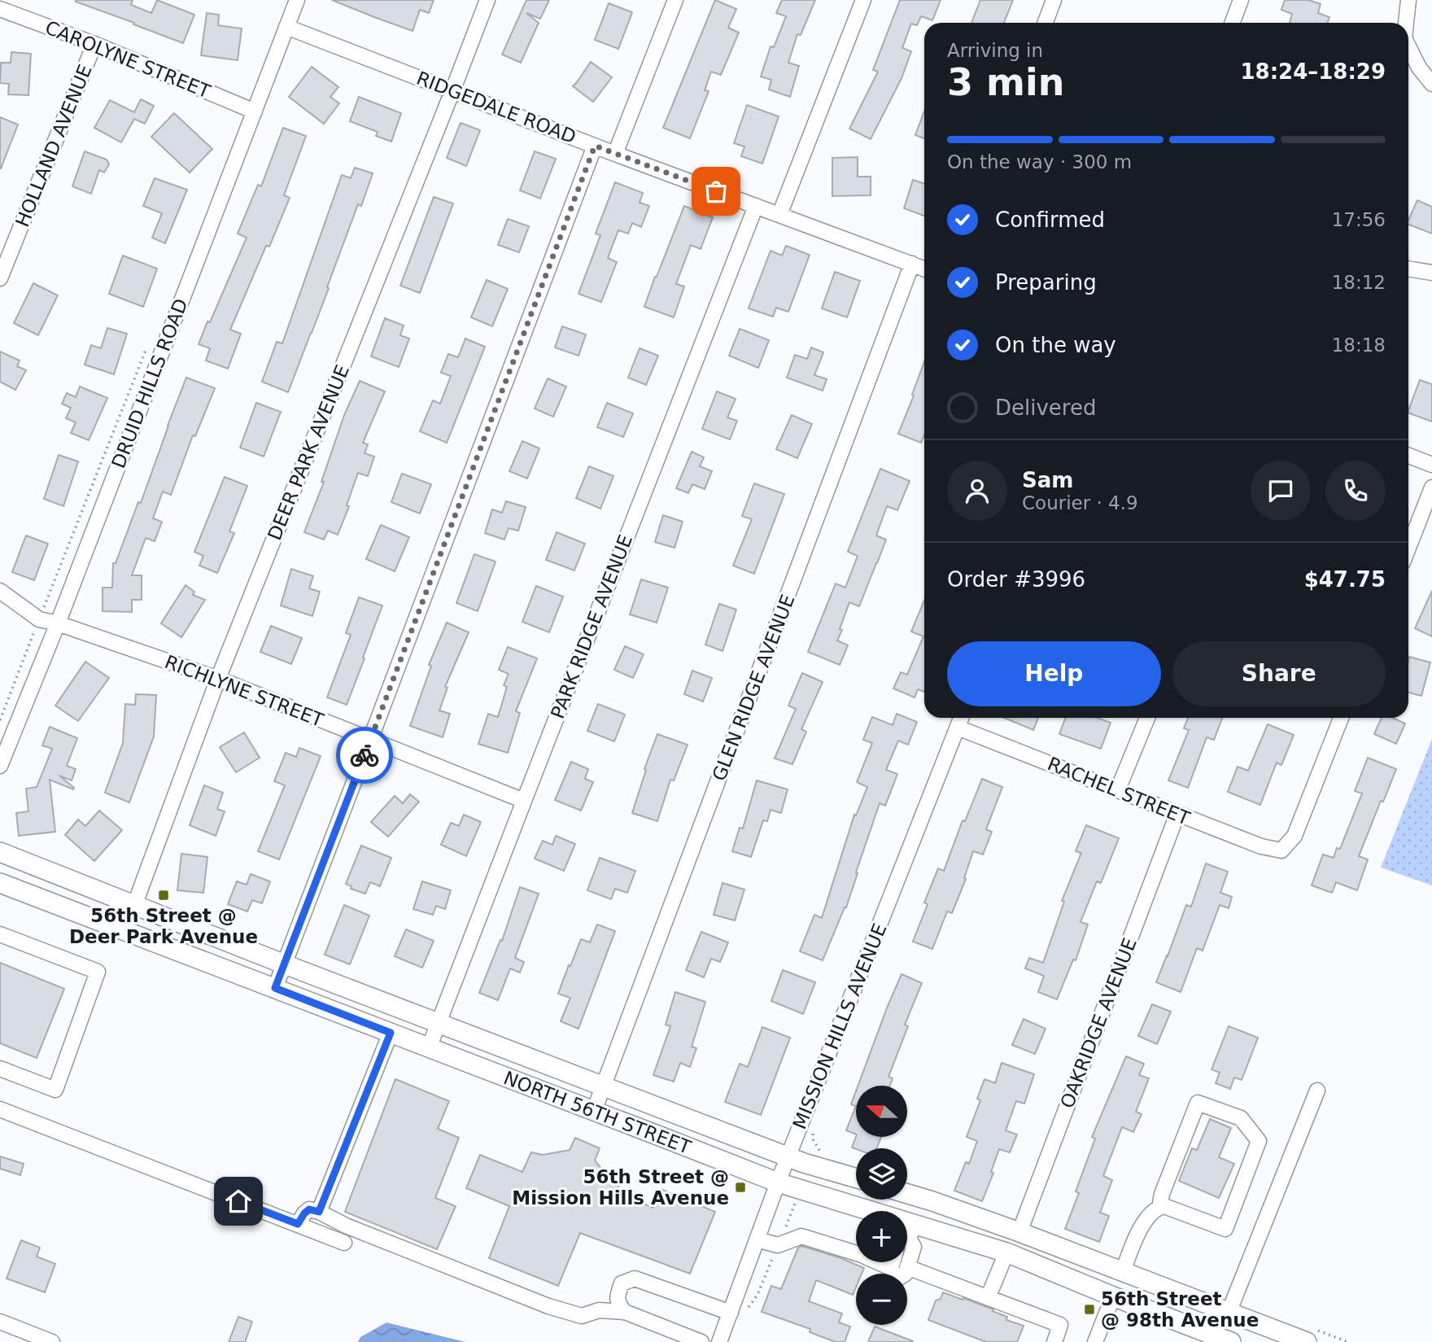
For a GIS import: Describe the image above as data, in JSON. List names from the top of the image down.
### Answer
{
  "streets": {
    "main road": ["NORTH 56TH STREET"],
    "street": [
      "CAROLYNE STREET",
      "RIDGEDALE ROAD",
      "HOLLAND AVENUE",
      "DRUID HILLS ROAD",
      "DEER PARK AVENUE",
      "PARK RIDGE AVENUE",
      "GLEN RIDGE AVENUE",
      "RICHLYNE STREET",
      "RACHEL STREET",
      "OAKRIDGE AVENUE",
      "MISSION HILLS AVENUE"
    ]
  },
  "crossings": [
    ["CAROLYNE STREET", "HOLLAND AVENUE"],
    ["CAROLYNE STREET", "DRUID HILLS ROAD"],
    ["RIDGEDALE ROAD", "DRUID HILLS ROAD"],
    ["RIDGEDALE ROAD", "DEER PARK AVENUE"],
    ["RIDGEDALE ROAD", "PARK RIDGE AVENUE"],
    ["RIDGEDALE ROAD", "GLEN RIDGE AVENUE"],
    ["DRUID HILLS ROAD", "RICHLYNE STREET"],
    ["DEER PARK AVENUE", "RICHLYNE STREET"],
    ["DEER PARK AVENUE", "NORTH 56TH STREET"],
    ["PARK RIDGE AVENUE", "RICHLYNE STREET"],
    ["PARK RIDGE AVENUE", "NORTH 56TH STREET"],
    ["GLEN RIDGE AVENUE", "NORTH 56TH STREET"],
    ["RACHEL STREET", "OAKRIDGE AVENUE"],
    ["RACHEL STREET", "MISSION HILLS AVENUE"],
    ["MISSION HILLS AVENUE", "NORTH 56TH STREET"]
  ],
  "places": {
    "transit": ["56th Street @ Deer Park Avenue", "56th Street @ Mission Hills Avenue", "56th Street @ 98th Avenue"]
  },
  "north": "left",
  "page": {
    "heading": ["3 min", "Arriving in", "18:24–18:29"],
    "panel": [
      "Sam",
      "Courier · 4.9",
      "Order #3996",
      "$47.75"
    ],
    "bar": "On the way · 300 m",
    "list": [
      ["Confirmed", "17:56"],
      ["Preparing", "18:12"],
      ["On the way", "18:18"],
      "Delivered"
    ],
    "buttons": ["Help", "Share"],
    "map_buttons": ["+", "−"]
  }
}
